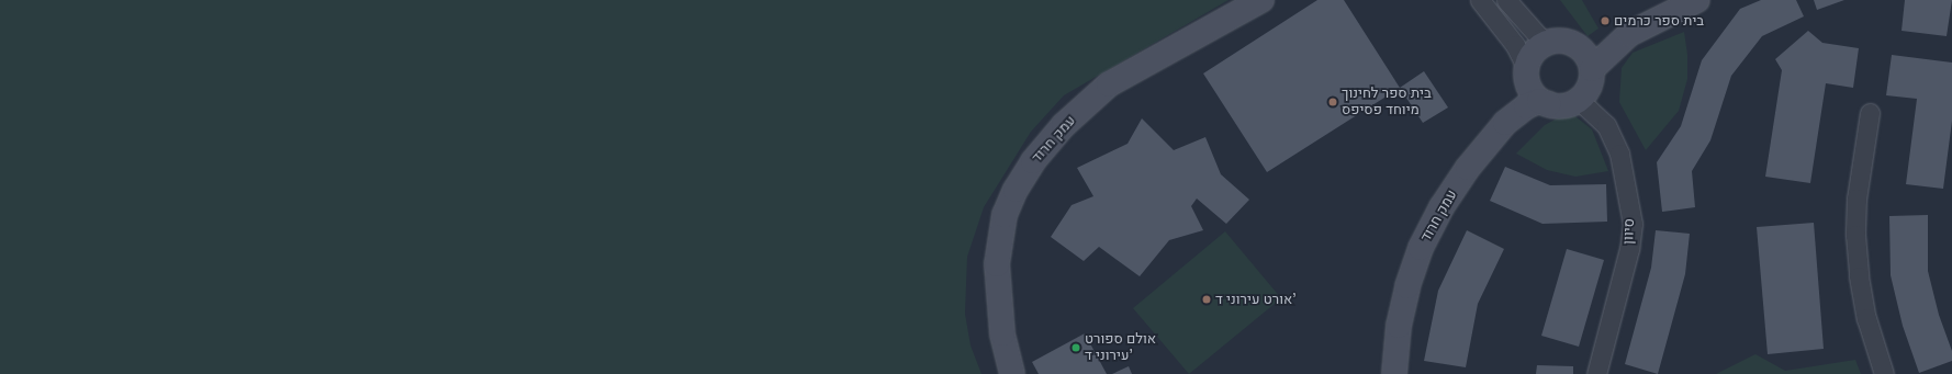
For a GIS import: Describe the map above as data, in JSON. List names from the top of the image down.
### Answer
{
  "streets": {
    "street": ["עמק חרוד", "סיוון"]
  },
  "crossings": [
    ["עמק חרוד", "סיוון"]
  ],
  "places": [
    "בית ספר כרמים",
    "בית ספר לחינוך מיוחד פסיפס",
    "אורט עירוני ד'",
    "אולם ספורט עירוני ד'"
  ]
}
